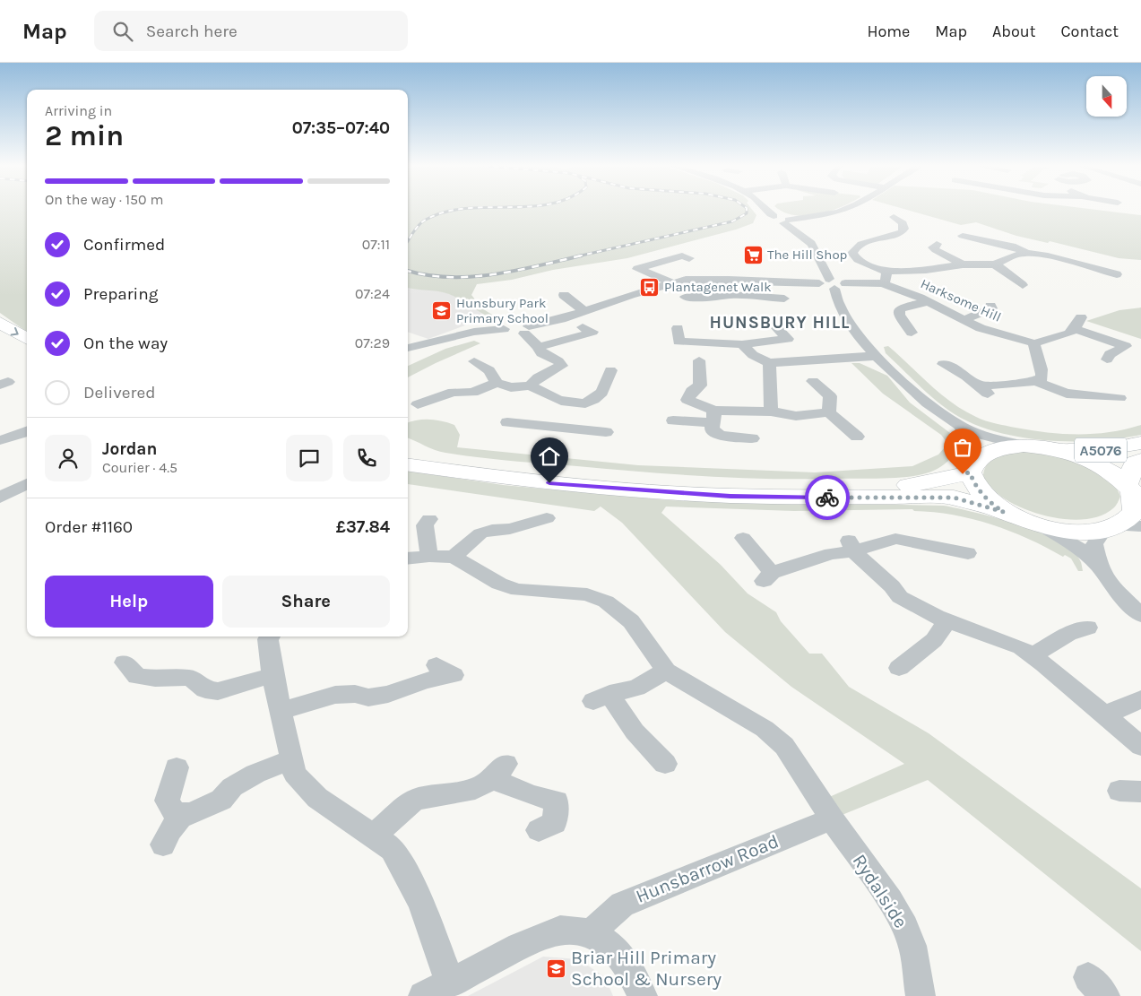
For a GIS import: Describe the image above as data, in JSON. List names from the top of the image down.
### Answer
{
  "streets": {
    "highway": ["A5076"],
    "street": ["Harksome Hill", "Hunsbarrow Road", "Rydalside"]
  },
  "crossings": [
    ["Hunsbarrow Road", "Rydalside"]
  ],
  "districts": ["HUNSBURY HILL"],
  "places": {
    "supermarket": ["The Hill Shop"],
    "bus stop": ["Plantagenet Walk"],
    "school or university": ["Hunsbury Park Primary School", "Briar Hill Primary School & Nursery"]
  },
  "north": "bottom",
  "page": {
    "header": "Map",
    "search": "Search here",
    "nav": [
      "Home",
      "Map",
      "About",
      "Contact"
    ],
    "heading": ["2 min", "Arriving in", "07:35–07:40"],
    "panel": [
      "Jordan",
      "Courier · 4.5",
      "Order #1160",
      "£37.84"
    ],
    "bar": "On the way · 150 m",
    "list": [
      ["Confirmed", "07:11"],
      ["Preparing", "07:24"],
      ["On the way", "07:29"],
      "Delivered"
    ],
    "buttons": ["Help", "Share"]
  }
}
